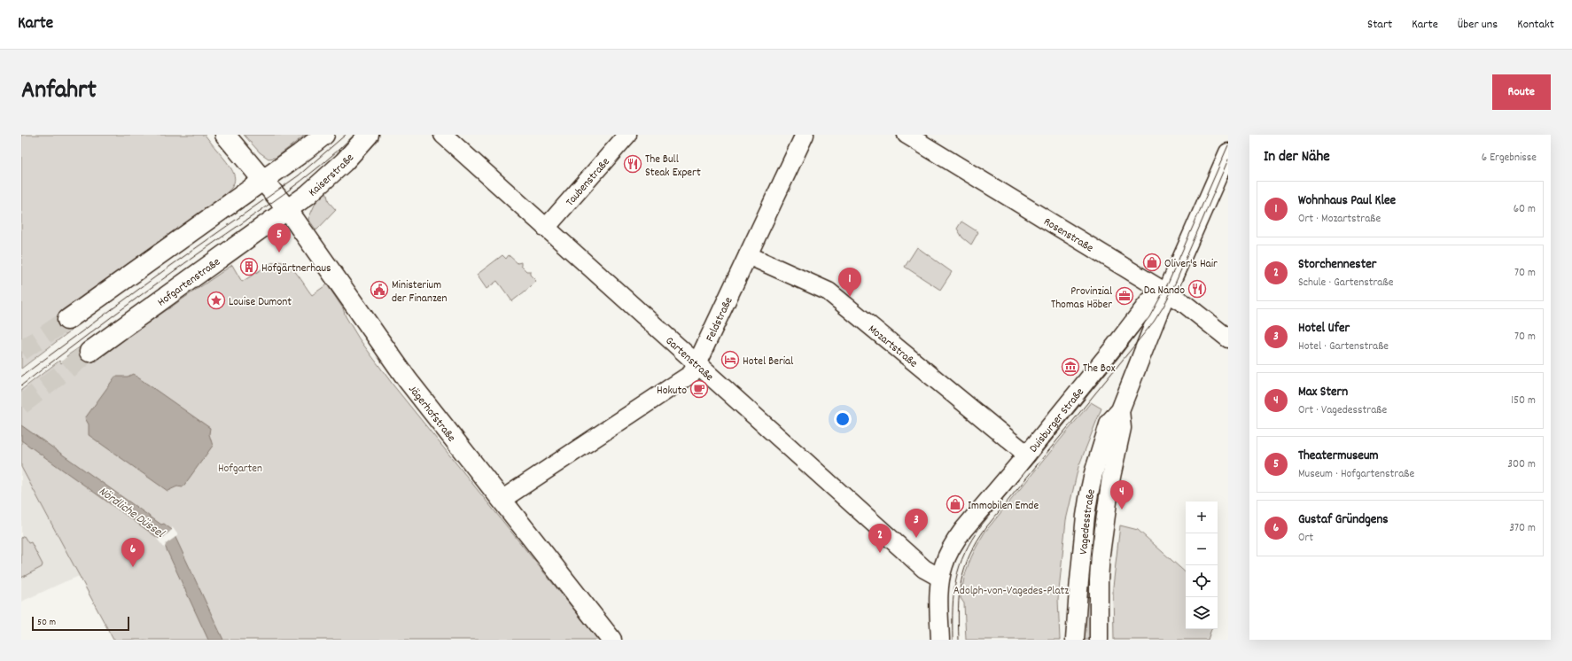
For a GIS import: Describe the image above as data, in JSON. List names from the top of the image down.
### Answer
{
  "streets": {
    "main road": ["Kaiserstraße", "Hofgartenstraße", "Jägerhofstraße"],
    "street": [
      "Taubenstraße",
      "Rosenstraße",
      "Feldstraße",
      "Mozartstraße",
      "Gartenstraße",
      "Duisburger Straße",
      "Vagedesstraße"
    ]
  },
  "crossings": [
    ["Kaiserstraße", "Hofgartenstraße"],
    ["Kaiserstraße", "Jägerhofstraße"],
    ["Taubenstraße", "Gartenstraße"],
    ["Rosenstraße", "Duisburger Straße"],
    ["Rosenstraße", "Vagedesstraße"],
    ["Hofgartenstraße", "Jägerhofstraße"],
    ["Feldstraße", "Mozartstraße"],
    ["Feldstraße", "Gartenstraße"],
    ["Feldstraße", "Jägerhofstraße"],
    ["Mozartstraße", "Duisburger Straße"],
    ["Gartenstraße", "Duisburger Straße"],
    ["Duisburger Straße", "Vagedesstraße"]
  ],
  "water": ["Nördliche Düssel"],
  "parks": ["Hofgarten", "Adolph-von-Vagedes-Platz"],
  "places": {
    "restaurant": ["The Bull Steak Expert", "Da Nando"],
    "shop": ["Oliver's Hair", "Immobilen Emde"],
    "building": ["Hofgärtnerhaus"],
    "public building": ["Ministerium der Finanzen"],
    "office": ["Provinzial Thomas Höber"],
    "place": ["Louise Dumont"],
    "hotel": ["Hotel Berial"],
    "museum": ["The Box"],
    "cafe": ["Hokuto"]
  },
  "scale_bar": "50 m",
  "page": {
    "header": "Karte",
    "nav": [
      "Start",
      "Karte",
      "Über uns",
      "Kontakt"
    ],
    "title": "Anfahrt",
    "buttons": "Route",
    "heading": ["In der Nähe", "6 Ergebnisse"],
    "list": [
      {
        "mark": "1",
        "name": "Wohnhaus Paul Klee",
        "note": "Ort · Mozartstraße",
        "value": "60 m"
      },
      {
        "mark": "2",
        "name": "Storchennester",
        "note": "Schule · Gartenstraße",
        "value": "70 m"
      },
      {
        "mark": "3",
        "name": "Hotel Ufer",
        "note": "Hotel · Gartenstraße",
        "value": "70 m"
      },
      {
        "mark": "4",
        "name": "Max Stern",
        "note": "Ort · Vagedesstraße",
        "value": "150 m"
      },
      {
        "mark": "5",
        "name": "Theatermuseum",
        "note": "Museum · Hofgartenstraße",
        "value": "300 m"
      },
      {
        "mark": "6",
        "name": "Gustaf Gründgens",
        "note": "Ort",
        "value": "370 m"
      }
    ],
    "pins": [
      "5",
      "1",
      "4",
      "3",
      "2",
      "6"
    ],
    "map_buttons": ["+", "−"],
    "scale": "50 m"
  }
}
